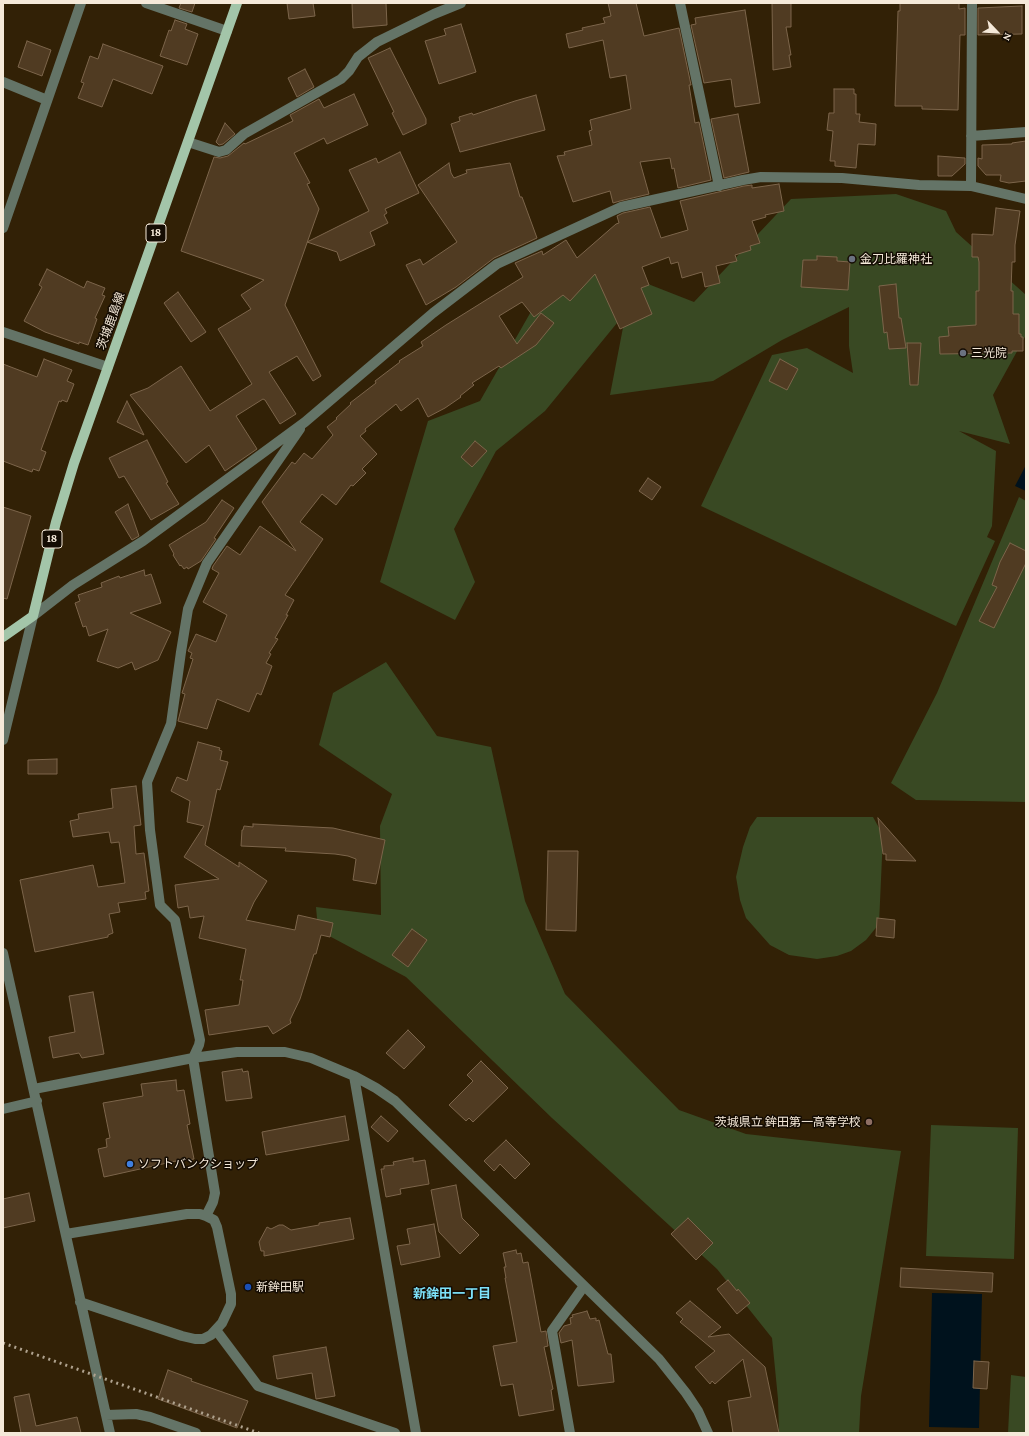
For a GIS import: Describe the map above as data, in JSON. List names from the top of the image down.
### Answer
{
  "streets": {
    "main road": ["18", "茨城鹿島線"]
  },
  "districts": ["新鉾田一丁目"],
  "places": [
    "金刀比羅神社",
    "三光院",
    "茨城県立 鉾田第一高等学校",
    "ソフトバンクショップ",
    "新鉾田駅"
  ],
  "north": "bottom right"
}
